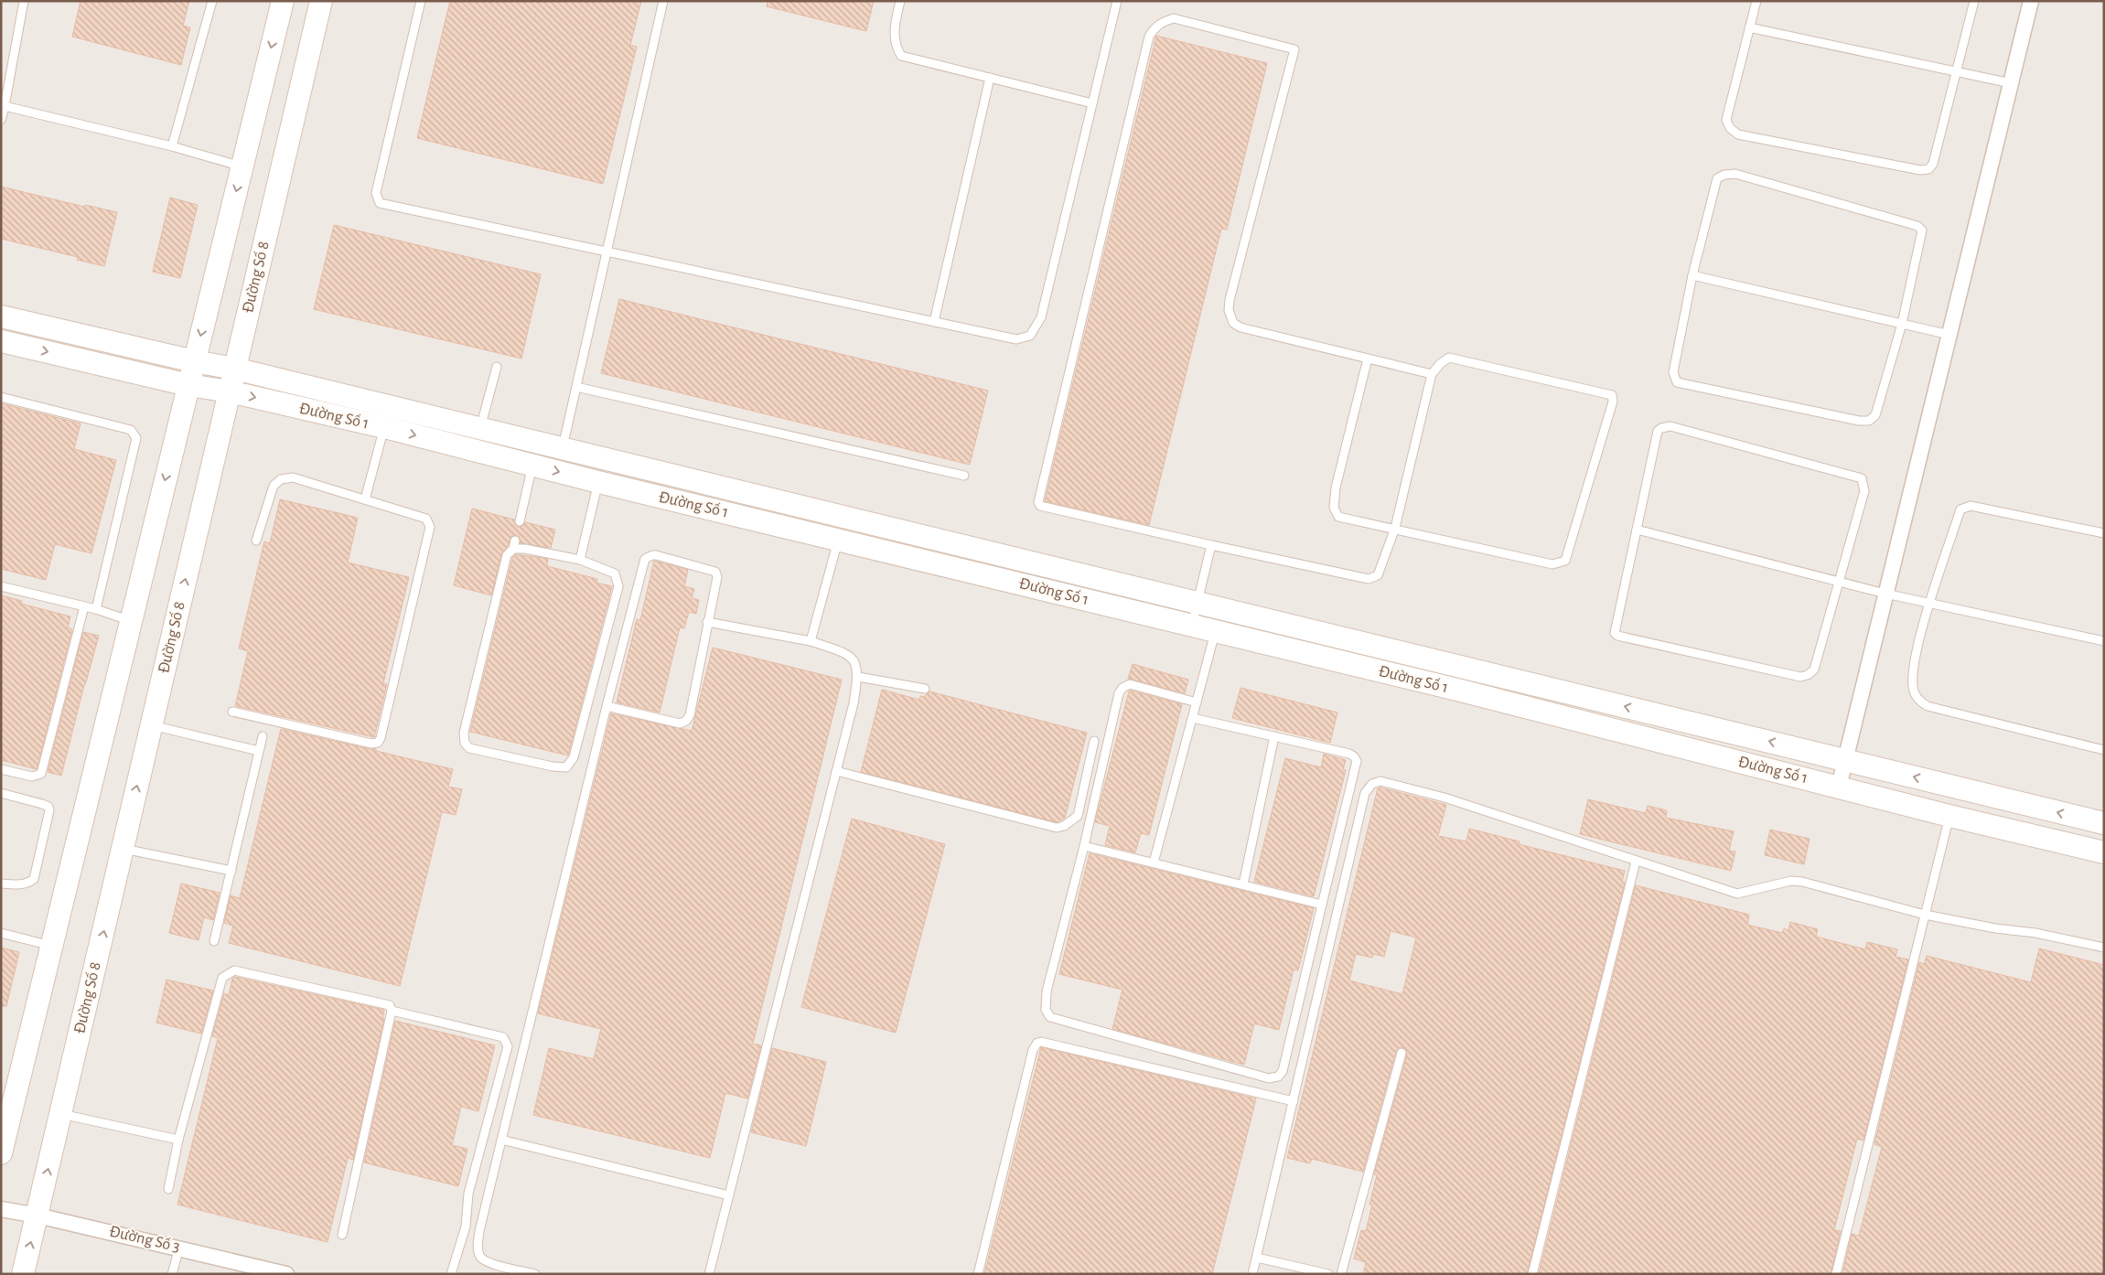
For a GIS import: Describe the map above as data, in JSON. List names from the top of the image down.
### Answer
{
  "streets": {
    "street": ["Đường Số 8", "Đường Số 1", "Đường Số 3"]
  },
  "crossings": [
    ["Đường Số 8", "Đường Số 1"],
    ["Đường Số 8", "Đường Số 3"]
  ]
}
